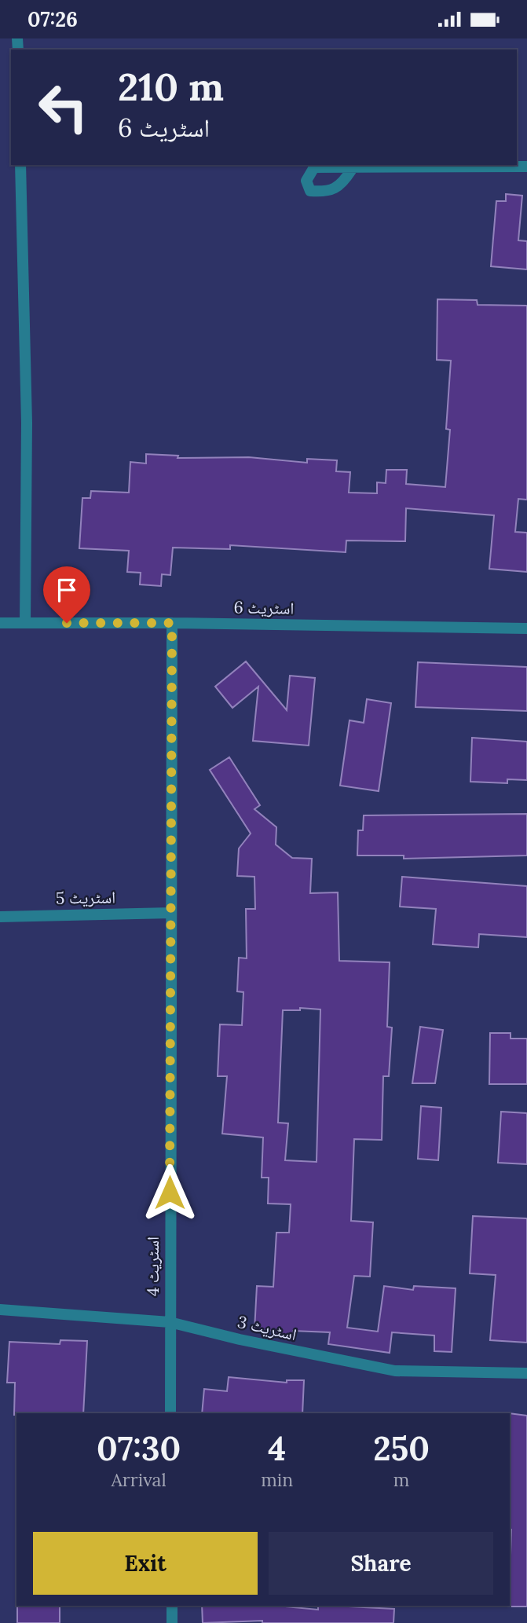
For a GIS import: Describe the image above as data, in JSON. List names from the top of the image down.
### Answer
{
  "streets": {
    "street": [
      "اسٹریٹ 6",
      "اسٹریٹ 5",
      "اسٹریٹ 4",
      "اسٹریٹ 3"
    ]
  },
  "crossings": [
    ["اسٹریٹ 6", "اسٹریٹ 4"],
    ["اسٹریٹ 5", "اسٹریٹ 4"],
    ["اسٹریٹ 4", "اسٹریٹ 3"]
  ],
  "page": {
    "status": "07:26",
    "turn": ["210 m", "اسٹریٹ 6"],
    "eta": [
      "07:30",
      "Arrival",
      "4",
      "min",
      "250",
      "m"
    ],
    "buttons": ["Exit", "Share"]
  }
}
